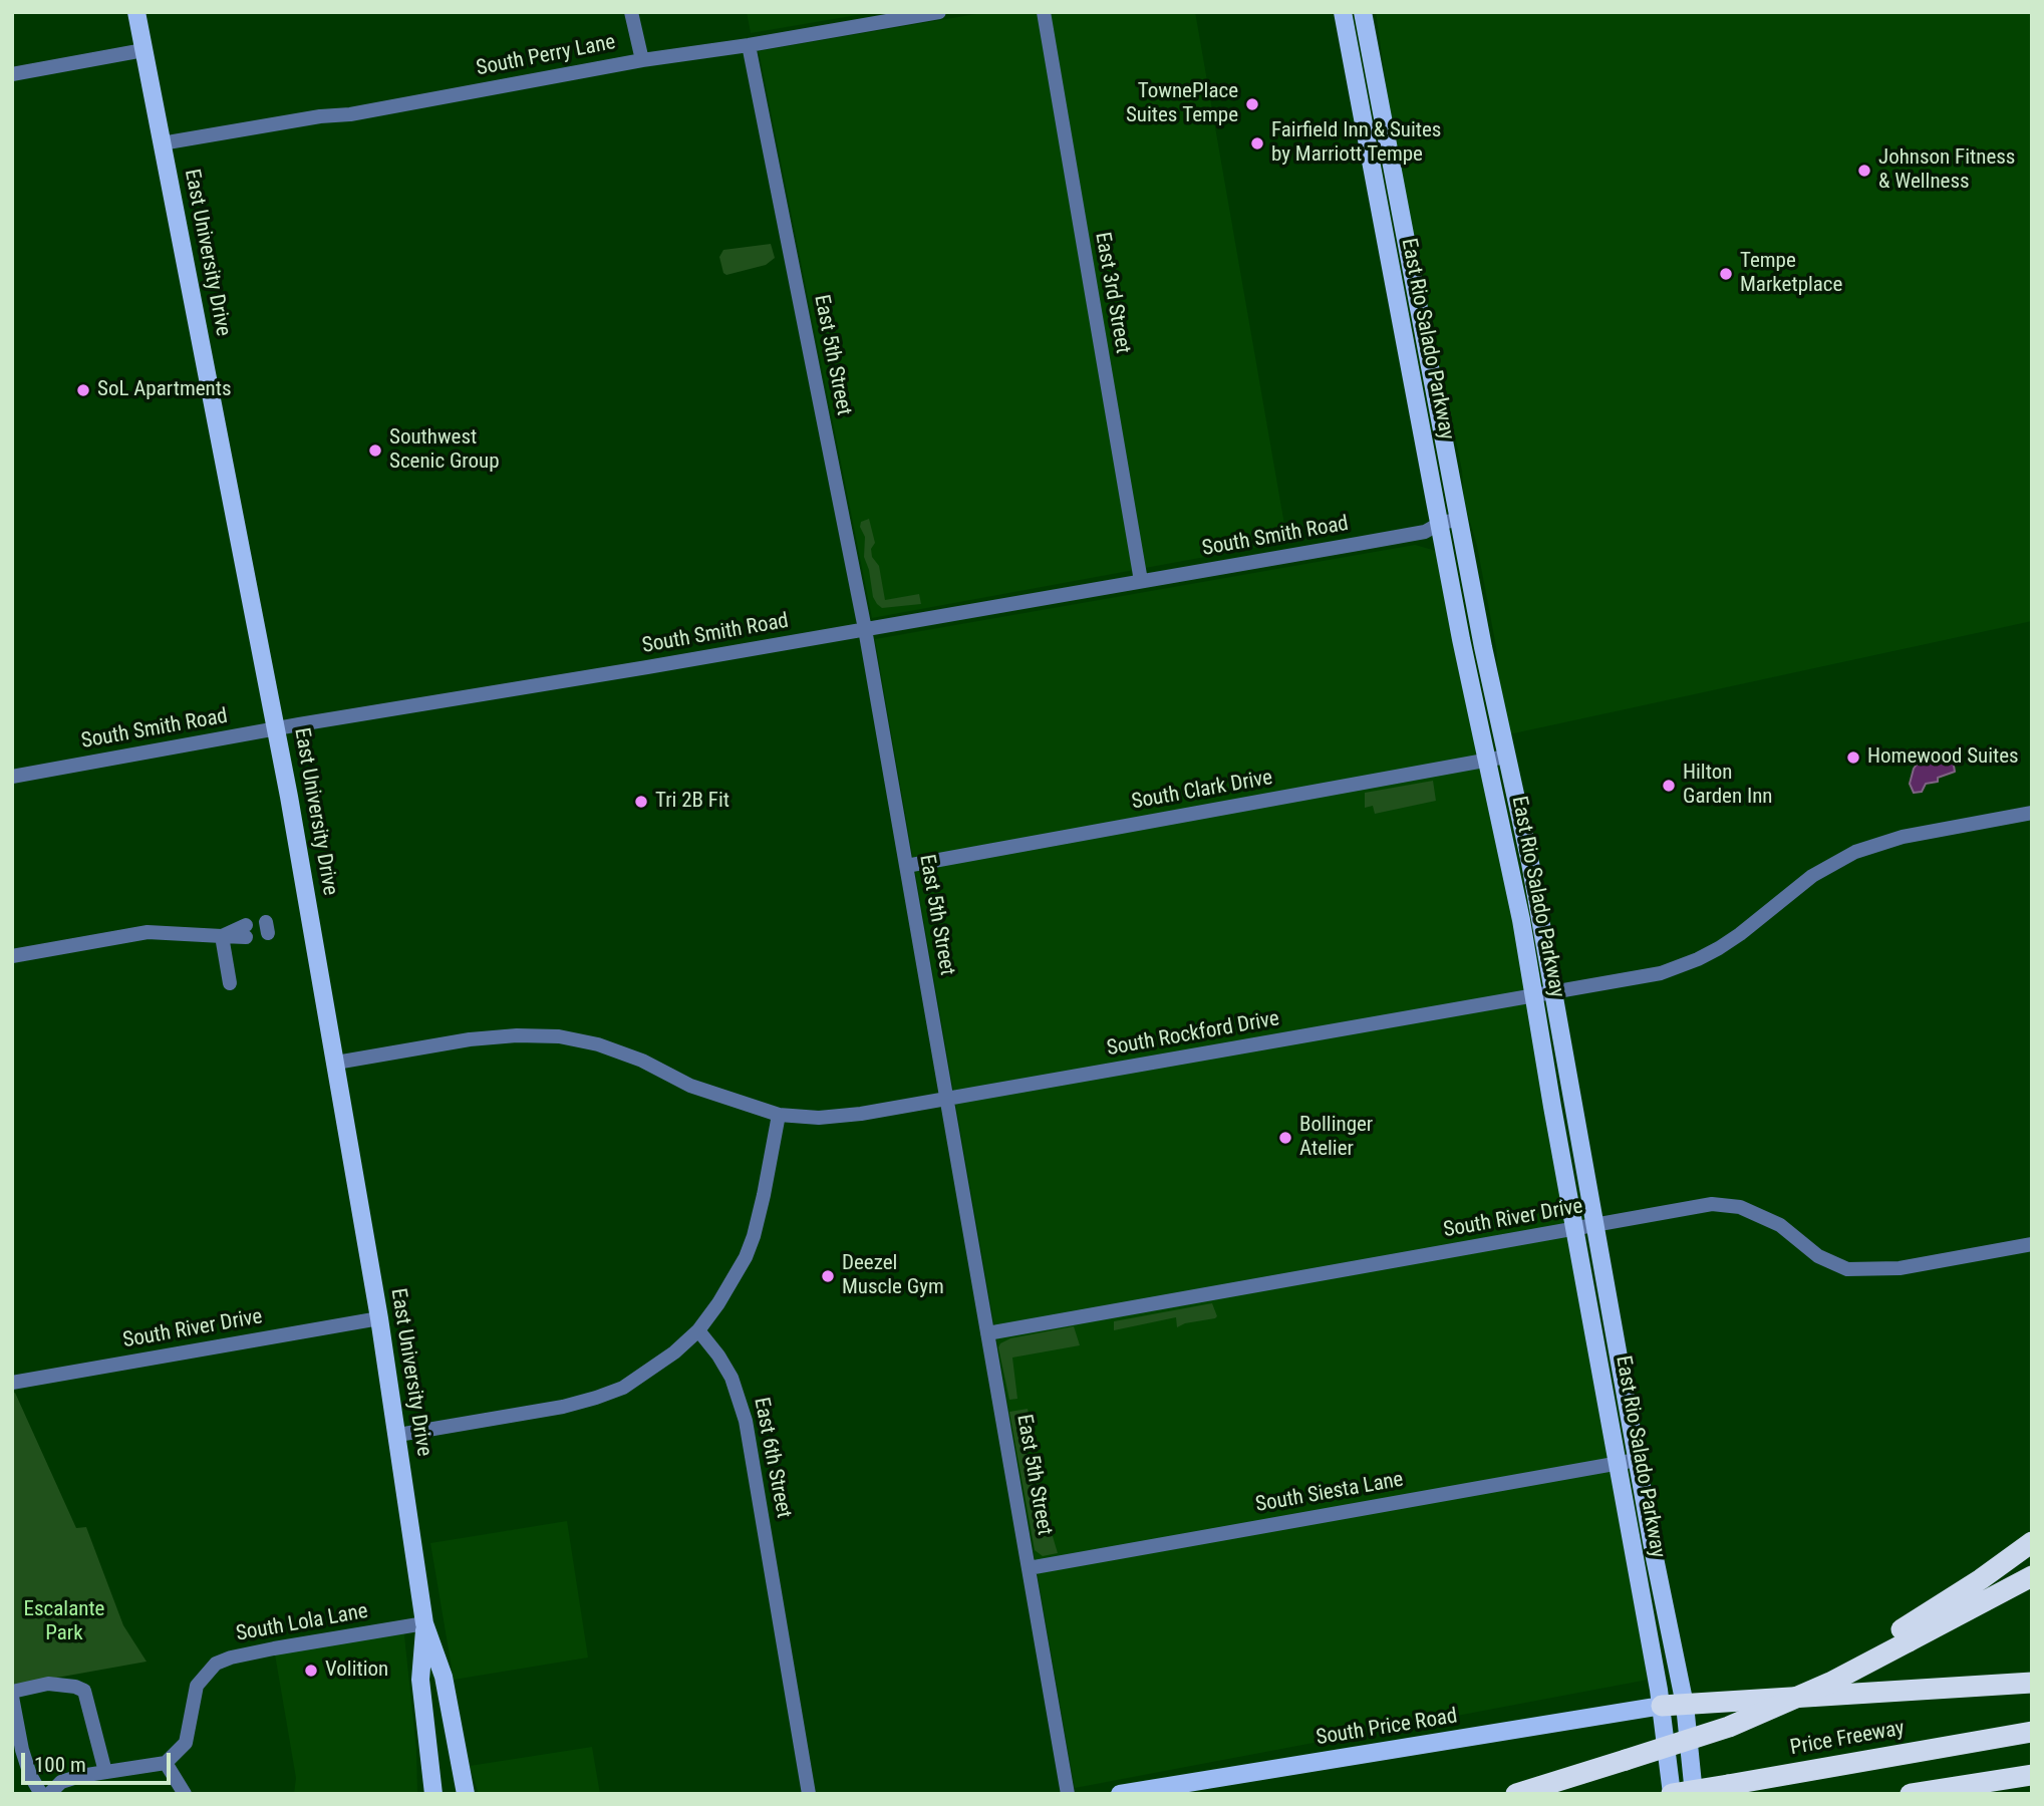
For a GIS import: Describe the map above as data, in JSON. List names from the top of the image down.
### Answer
{
  "streets": {
    "highway": ["Price Freeway"],
    "main road": ["East University Drive", "East Rio Salado Parkway", "South Price Road"],
    "street": [
      "South Perry Lane",
      "East 3rd Street",
      "East 5th Street",
      "South Smith Road",
      "South Clark Drive",
      "South Rockford Drive",
      "South River Drive",
      "East 6th Street",
      "South Siesta Lane",
      "South Lola Lane"
    ]
  },
  "crossings": [
    ["South Perry Lane", "East University Drive"],
    ["South Perry Lane", "East 5th Street"],
    ["East University Drive", "South Smith Road"],
    ["East University Drive", "South Rockford Drive"],
    ["East University Drive", "South River Drive"],
    ["East University Drive", "South Lola Lane"],
    ["East 3rd Street", "South Smith Road"],
    ["East Rio Salado Parkway", "South Smith Road"],
    ["East Rio Salado Parkway", "South Clark Drive"],
    ["East Rio Salado Parkway", "South Rockford Drive"],
    ["East Rio Salado Parkway", "South River Drive"],
    ["East Rio Salado Parkway", "South Siesta Lane"],
    ["East Rio Salado Parkway", "South Price Road"],
    ["East Rio Salado Parkway", "Price Freeway"],
    ["East 5th Street", "South Smith Road"],
    ["East 5th Street", "South Clark Drive"],
    ["East 5th Street", "South Rockford Drive"],
    ["East 5th Street", "South River Drive"],
    ["East 5th Street", "South Siesta Lane"]
  ],
  "parks": ["Escalante Park"],
  "places": [
    "TownePlace Suites Tempe",
    "Fairfield Inn & Suites by Marriott Tempe",
    "Johnson Fitness & Wellness",
    "Tempe Marketplace",
    "SoL Apartments",
    "Southwest Scenic Group",
    "Homewood Suites",
    "Hilton Garden Inn",
    "Tri 2B Fit",
    "Bollinger Atelier",
    "Deezel Muscle Gym",
    "Volition"
  ],
  "scale_bar": "100 m"
}
